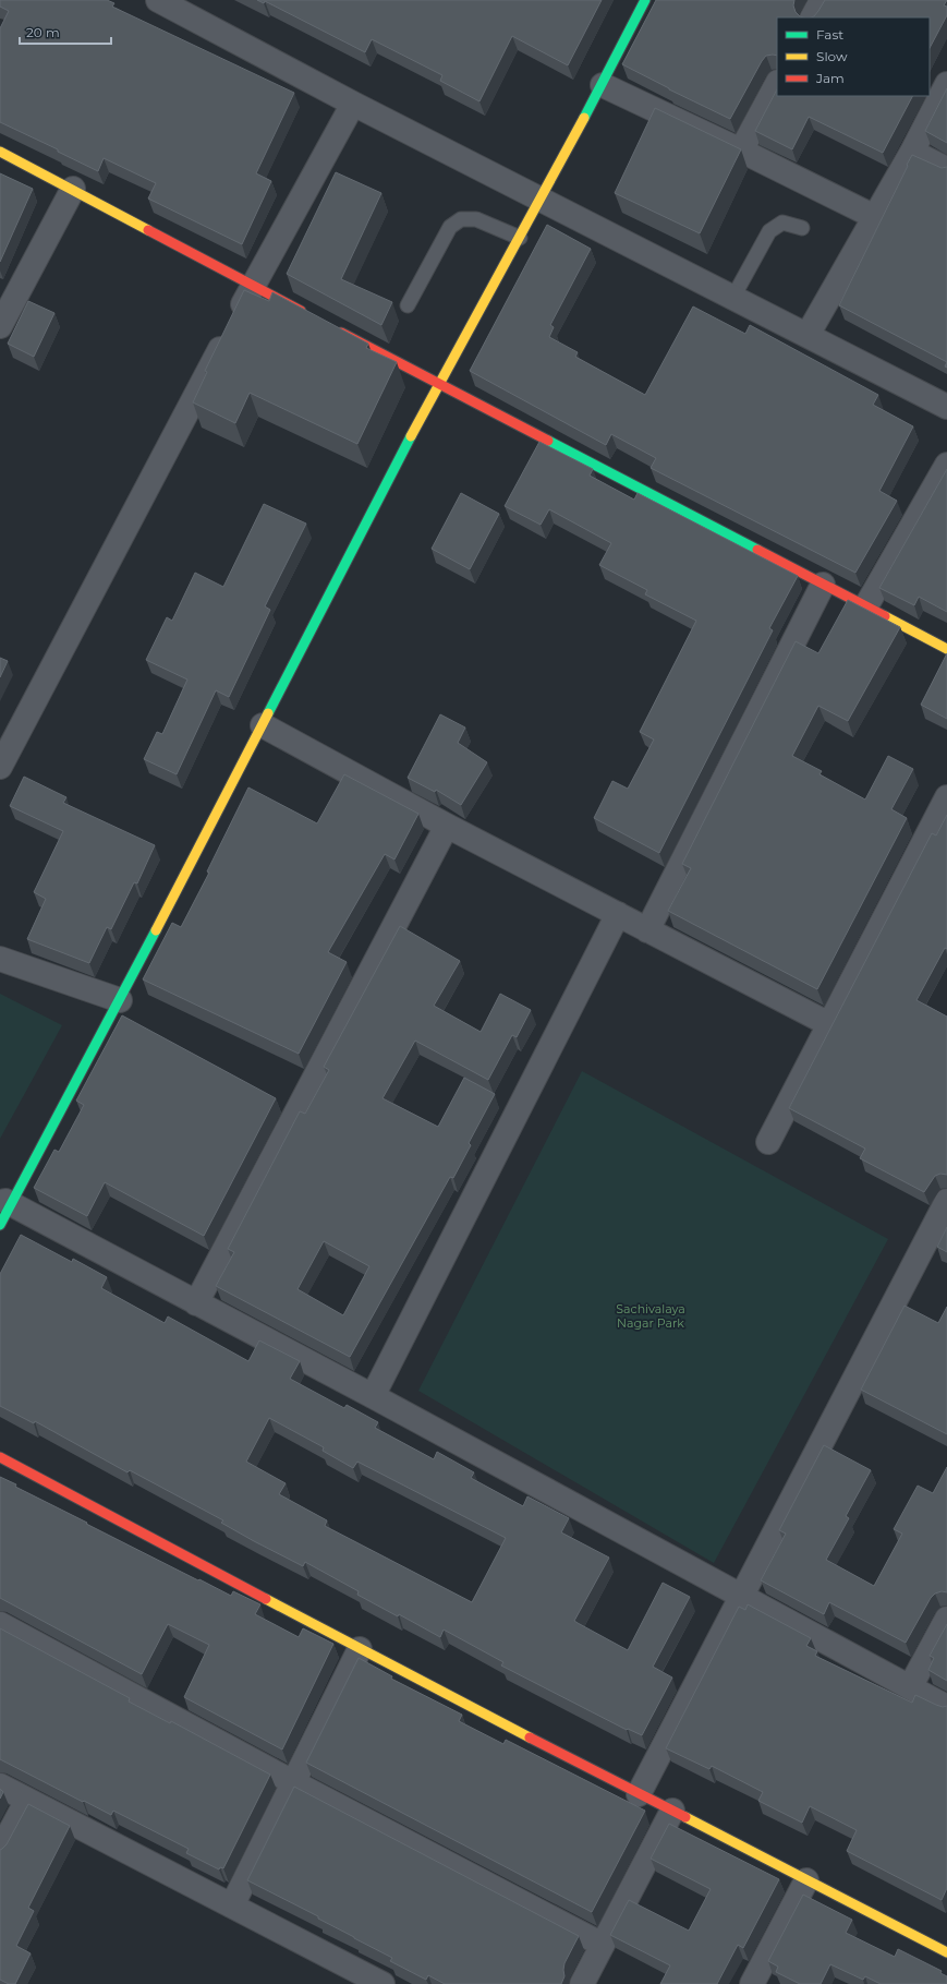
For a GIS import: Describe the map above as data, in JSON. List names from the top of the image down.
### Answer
{
  "parks": ["Sachivalaya Nagar Park"],
  "legend": ["Fast", "Slow", "Jam"],
  "scale_bar": "20 m"
}
